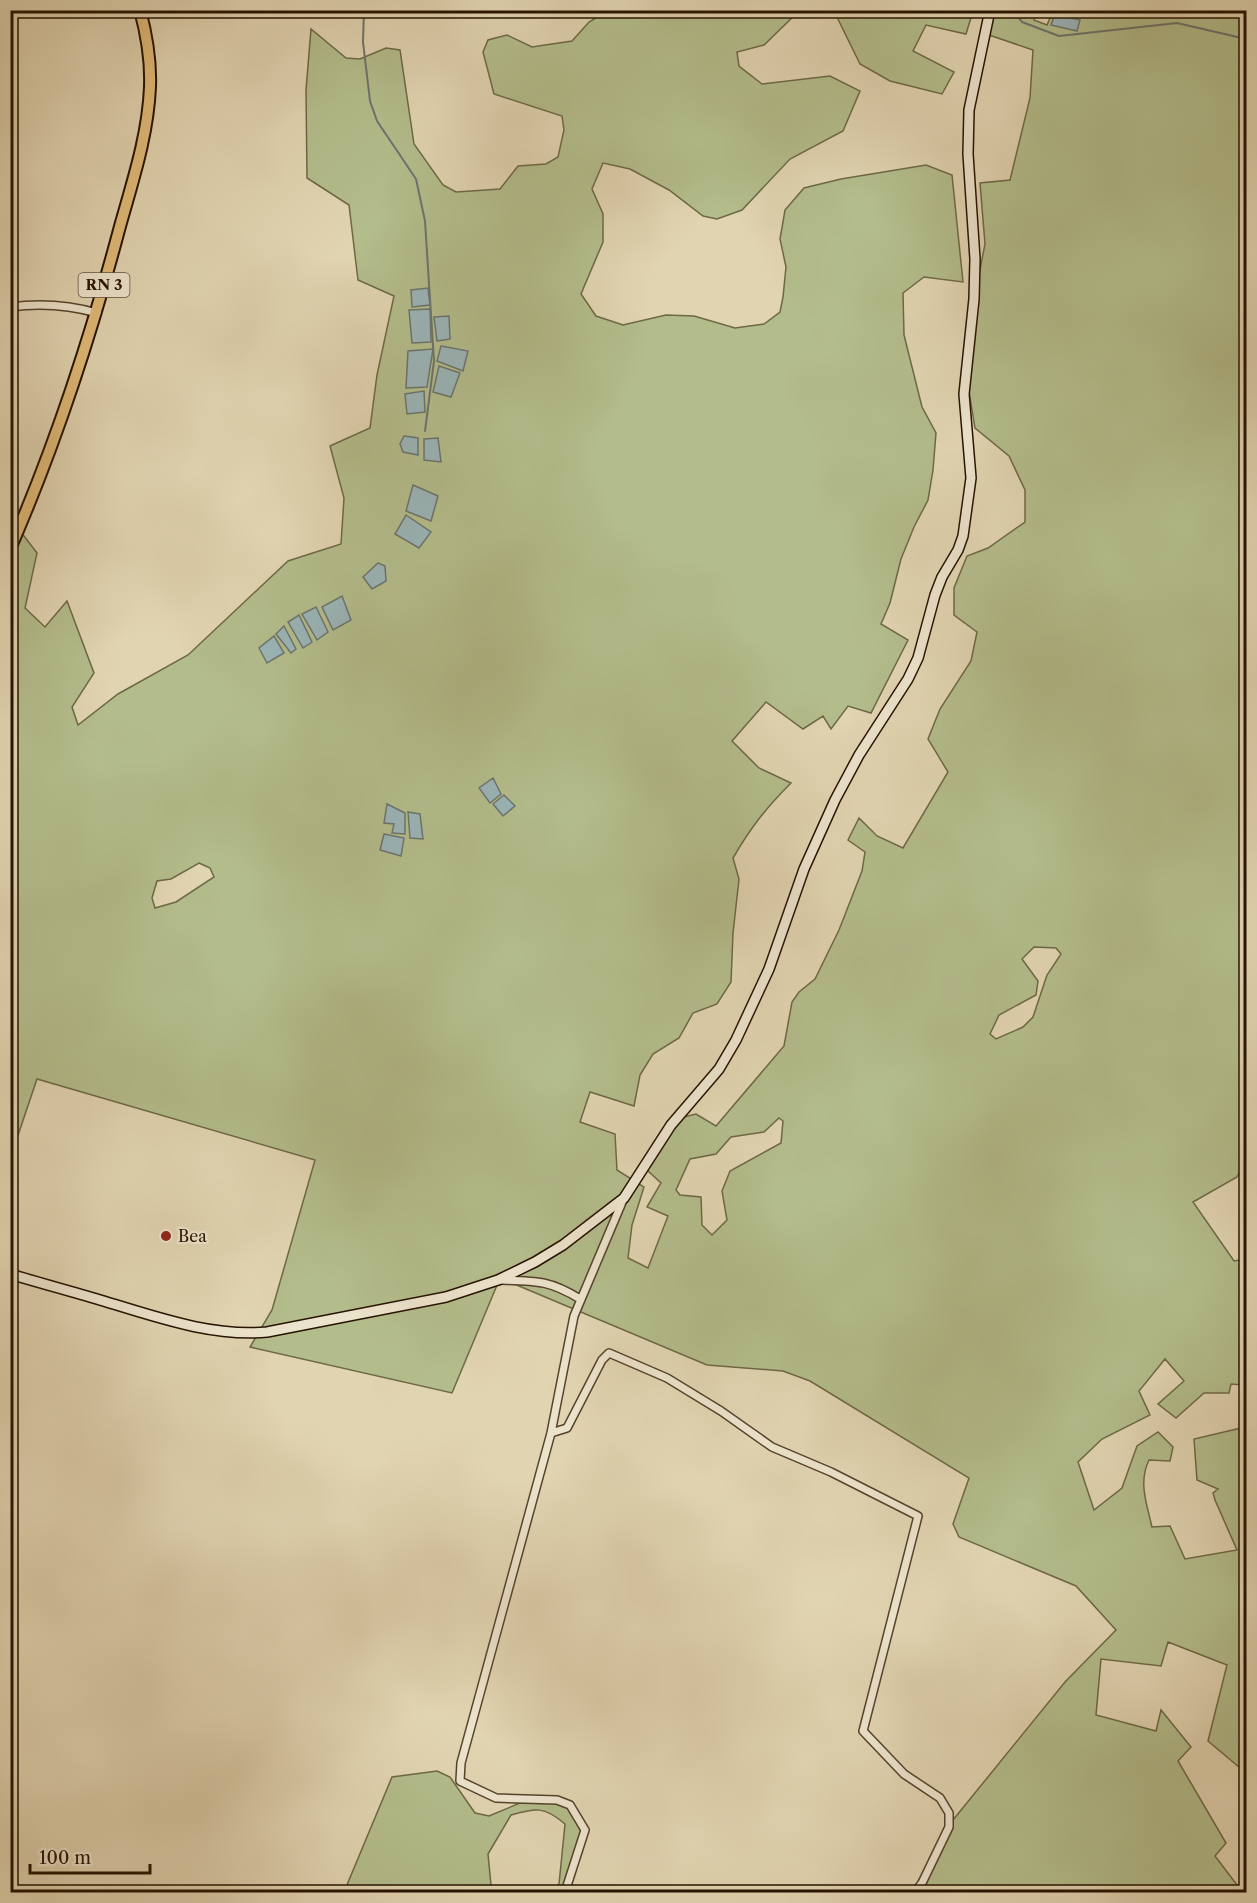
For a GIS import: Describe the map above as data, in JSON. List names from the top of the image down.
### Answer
{
  "streets": {
    "main road": ["RN 3"]
  },
  "places": ["Bea"],
  "scale_bar": "100 m"
}
